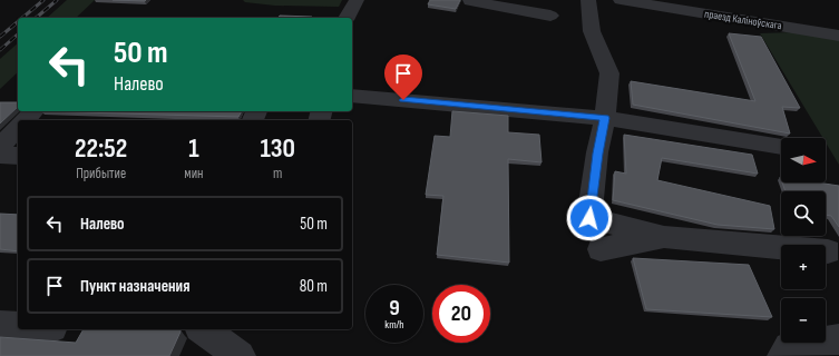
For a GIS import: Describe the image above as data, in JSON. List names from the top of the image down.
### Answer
{
  "streets": {
    "street": ["праезд Каліноўскага"]
  },
  "north": "right",
  "page": {
    "turn": ["50 m", "Налево"],
    "eta": [
      "22:52",
      "Прибытие",
      "1",
      "мин",
      "130",
      "m"
    ],
    "map_buttons": ["+", "−"],
    "list": [
      {
        "name": "Налево",
        "value": "50 m"
      },
      {
        "name": "Пункт назначения",
        "value": "80 m"
      }
    ],
    "speed": "9 km/h",
    "limit": "20"
  }
}
